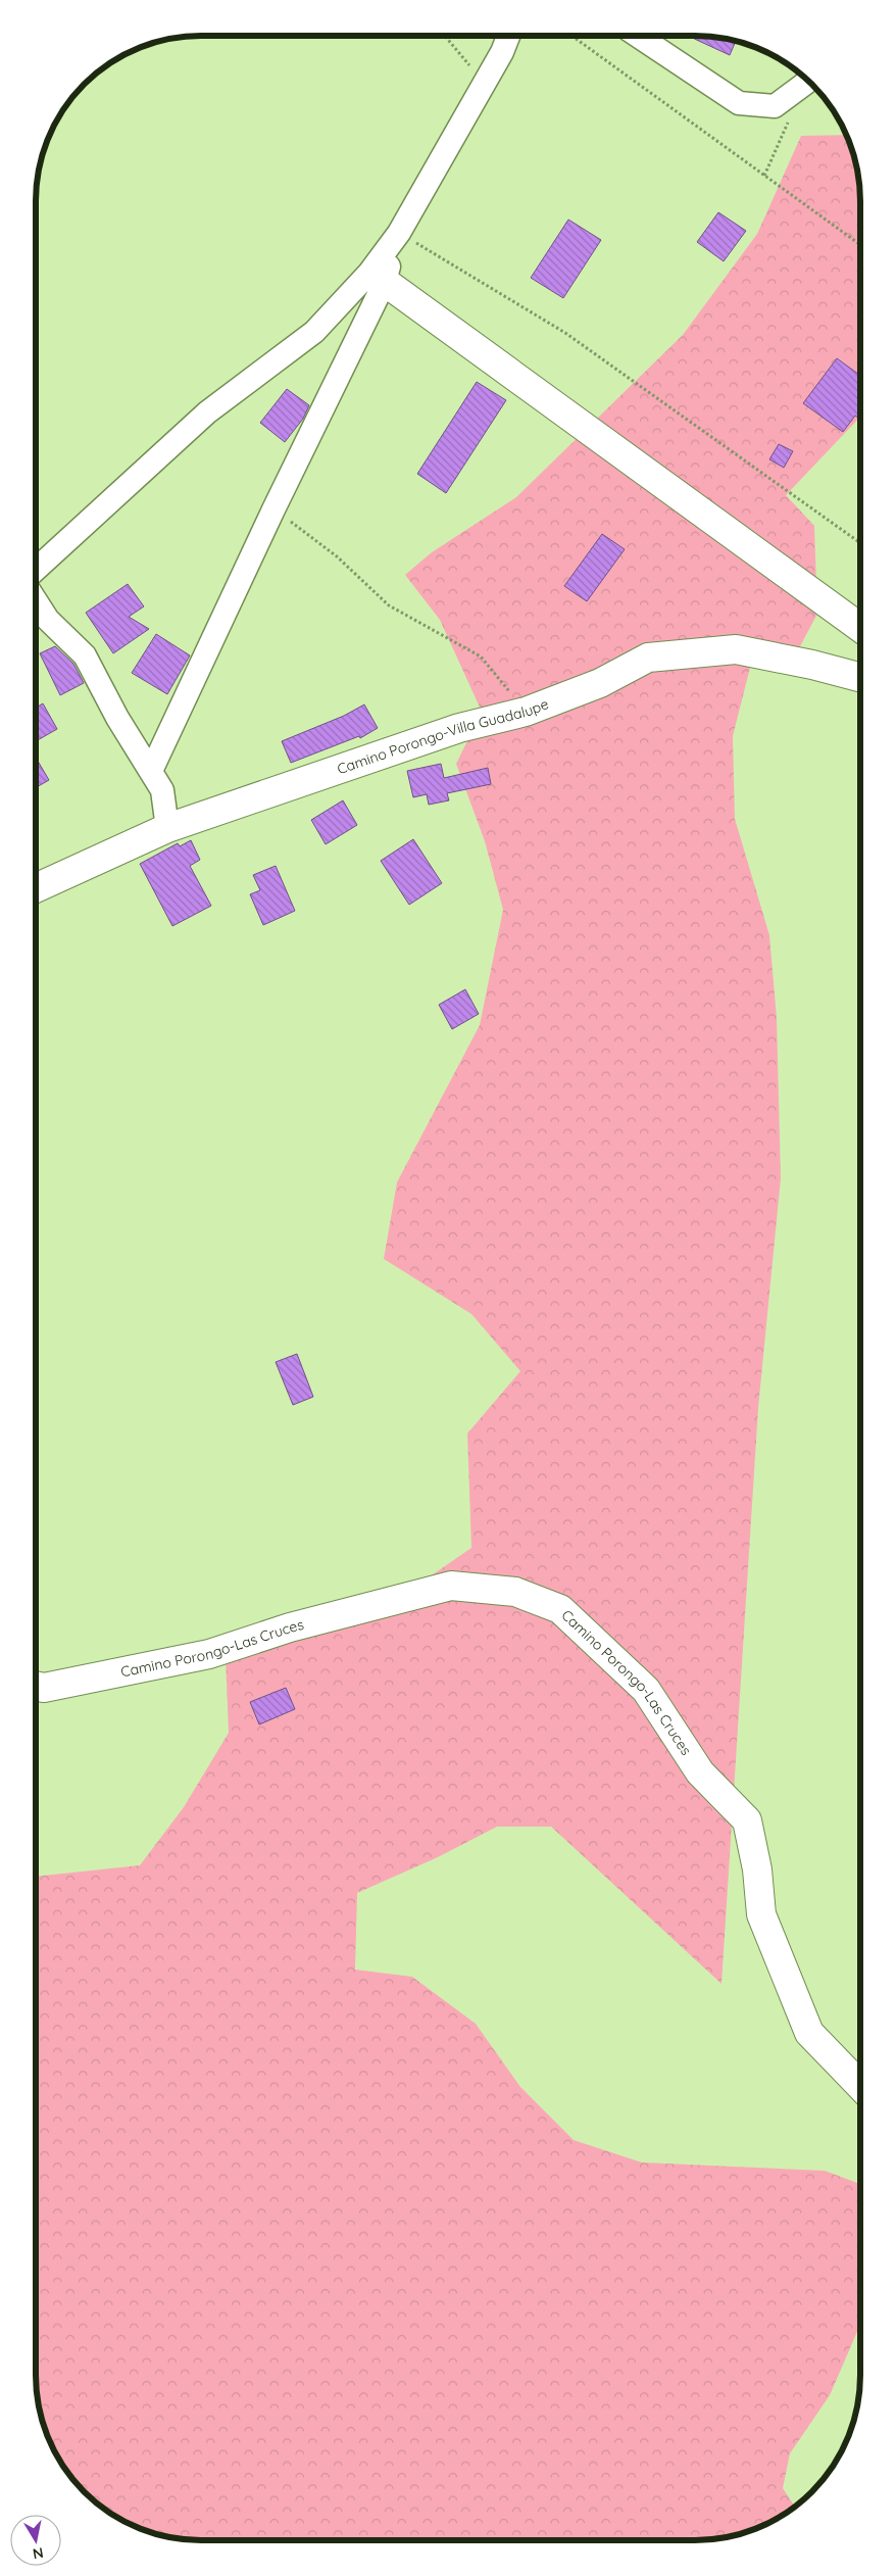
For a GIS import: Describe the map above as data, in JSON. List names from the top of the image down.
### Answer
{
  "streets": {
    "street": ["Camino Porongo-Villa Guadalupe", "Camino Porongo-Las Cruces"]
  },
  "north": "bottom"
}
